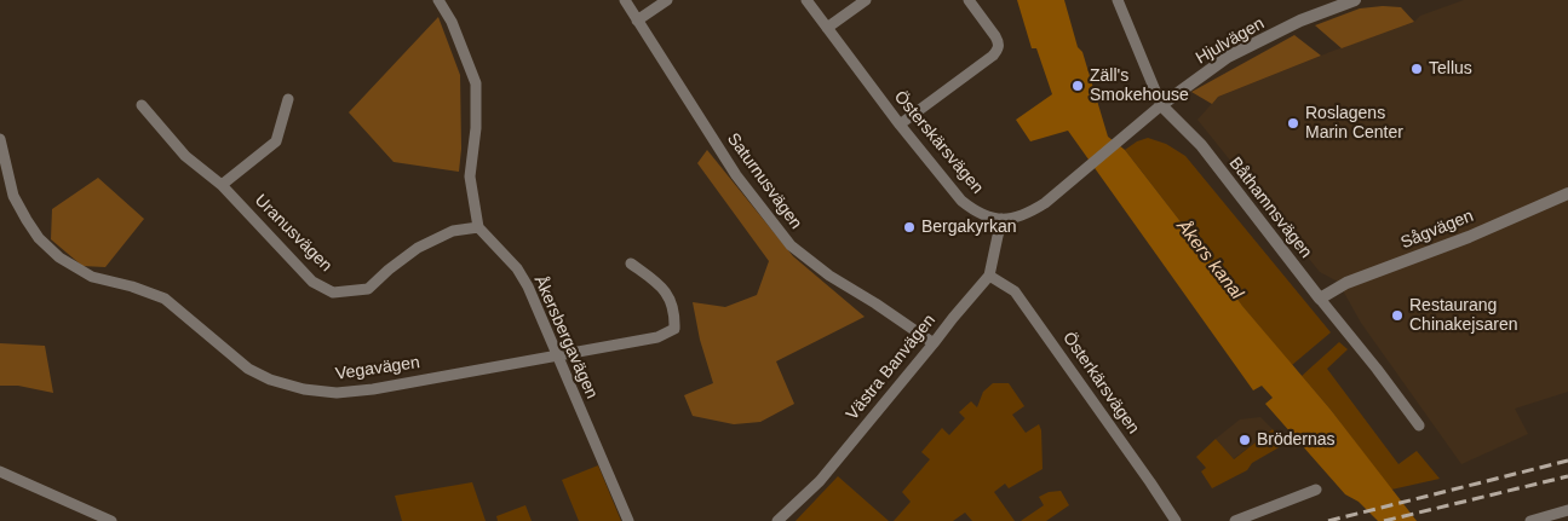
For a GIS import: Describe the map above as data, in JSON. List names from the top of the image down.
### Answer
{
  "streets": {
    "street": [
      "Hjulvägen",
      "Österskärsvägen",
      "Saturnusvägen",
      "Båthamnsvägen",
      "Sågvägen",
      "Uranusvägen",
      "Åkersbergavägen",
      "Västra Banvägen",
      "Vegavägen",
      "Österkärsvägen"
    ]
  },
  "crossings": [
    ["Hjulvägen", "Båthamnsvägen"],
    ["Österskärsvägen", "Västra Banvägen"],
    ["Saturnusvägen", "Västra Banvägen"],
    ["Båthamnsvägen", "Sågvägen"],
    ["Uranusvägen", "Åkersbergavägen"],
    ["Åkersbergavägen", "Vegavägen"],
    ["Västra Banvägen", "Österkärsvägen"]
  ],
  "water": ["Åkers kanal"],
  "places": [
    "Tellus",
    "Zäll's Smokehouse",
    "Roslagens Marin Center",
    "Bergakyrkan",
    "Restaurang Chinakejsaren",
    "Brödernas"
  ]
}
